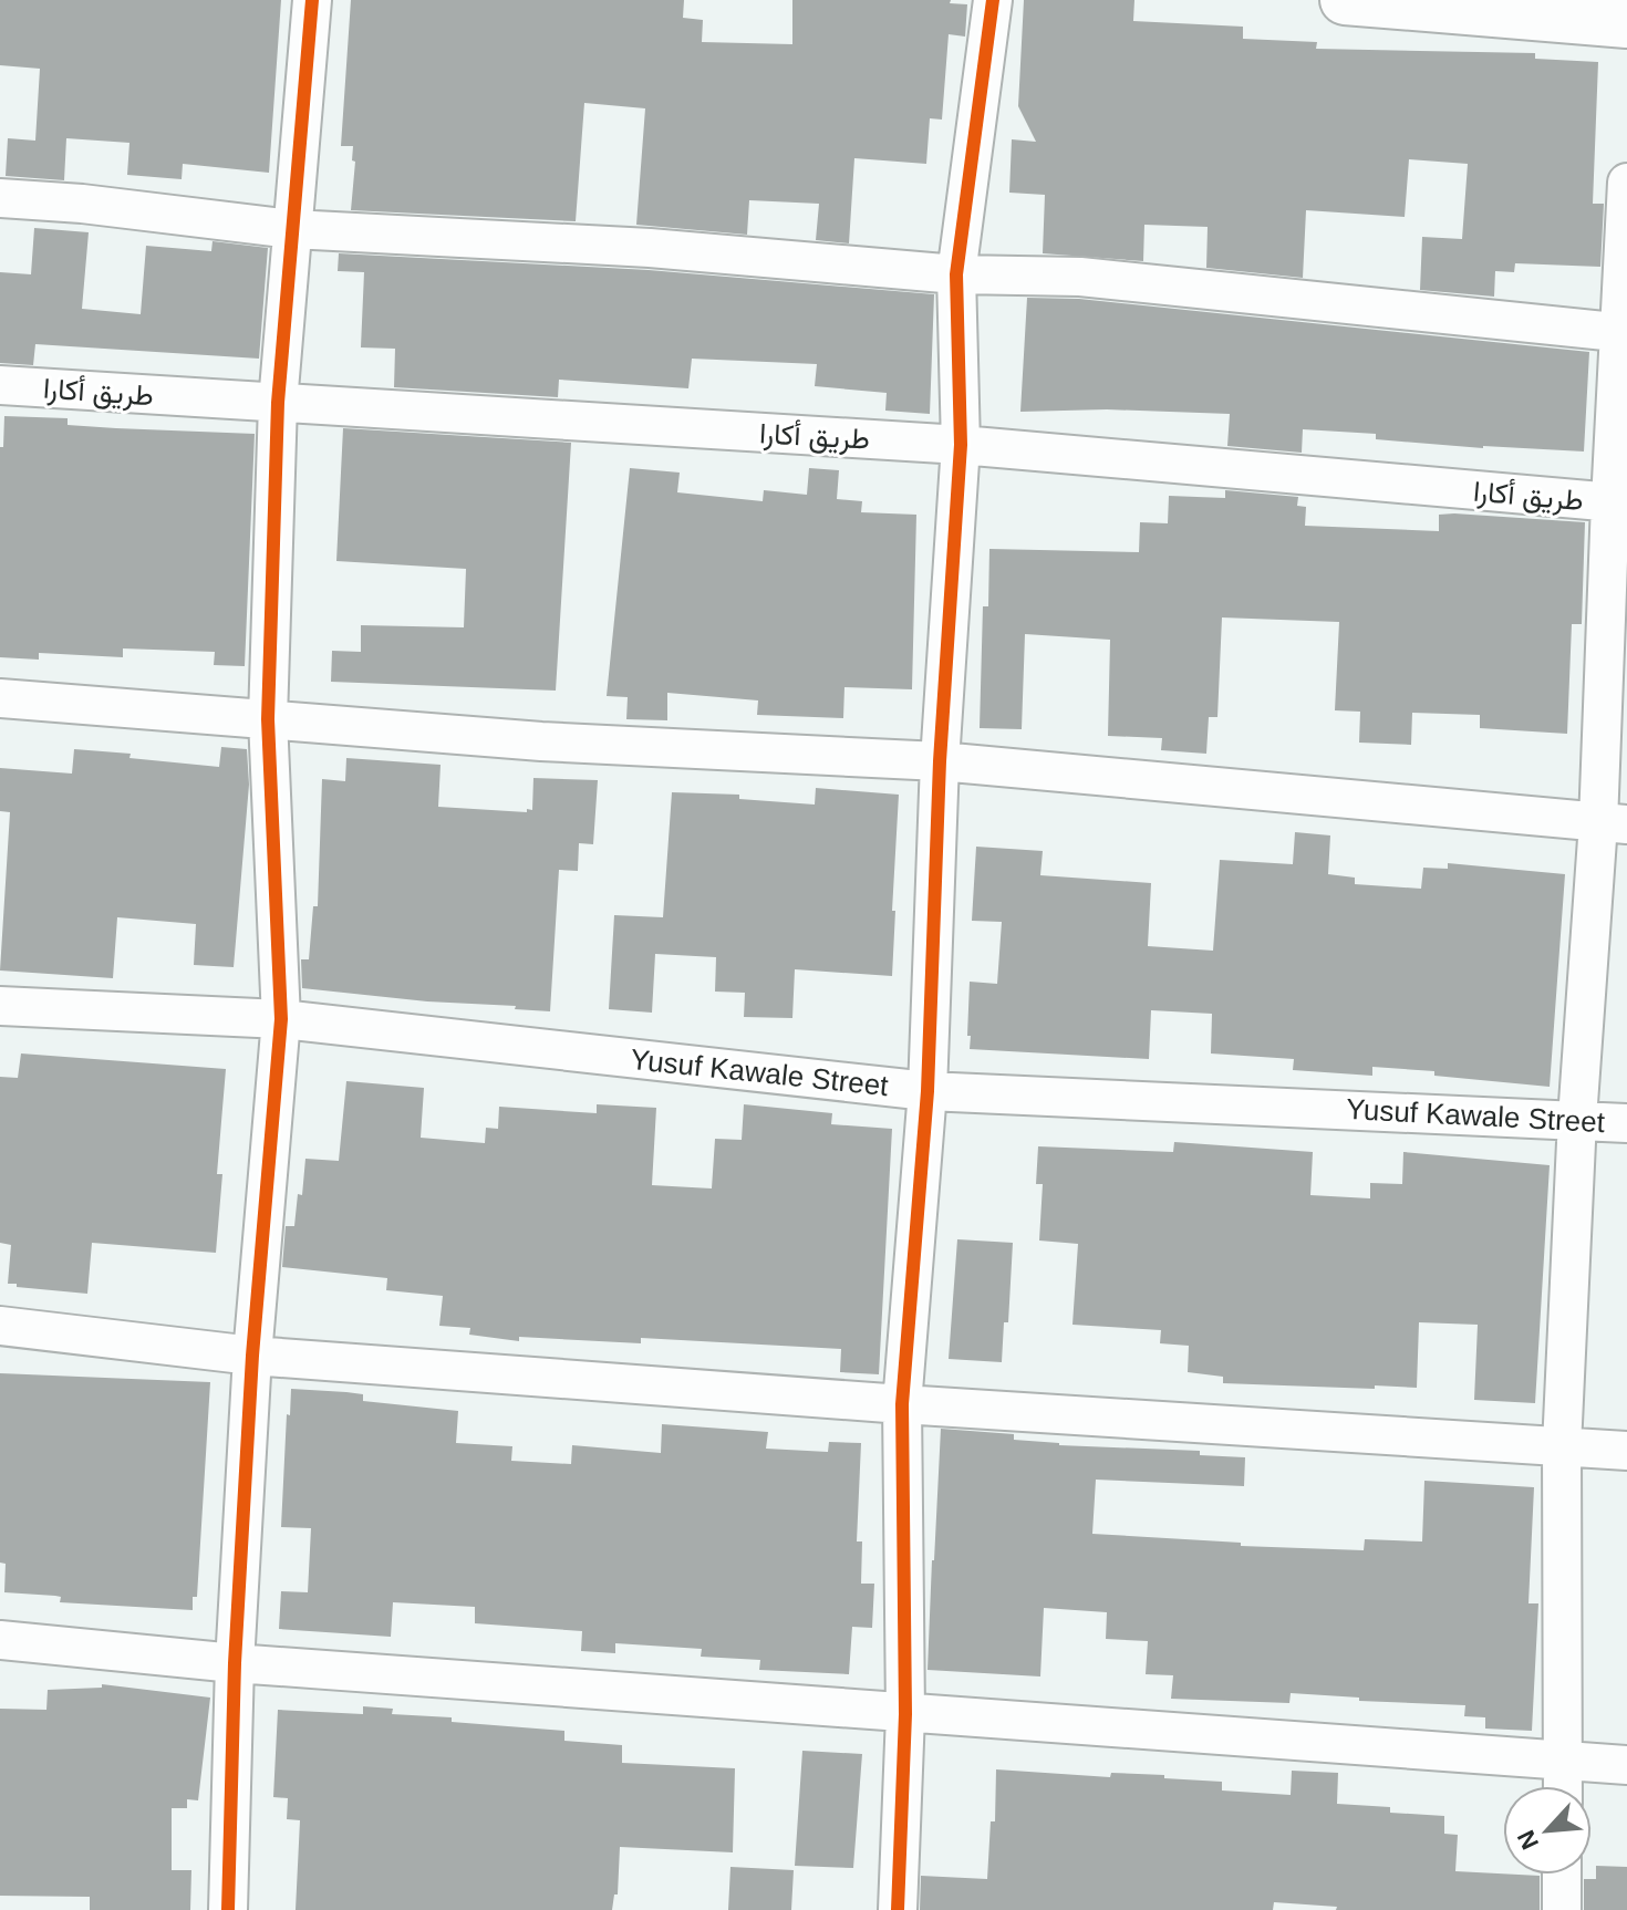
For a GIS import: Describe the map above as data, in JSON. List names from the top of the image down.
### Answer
{
  "streets": {
    "street": ["طريق أكارا", "Yusuf Kawale Street"]
  },
  "north": "bottom left"
}
